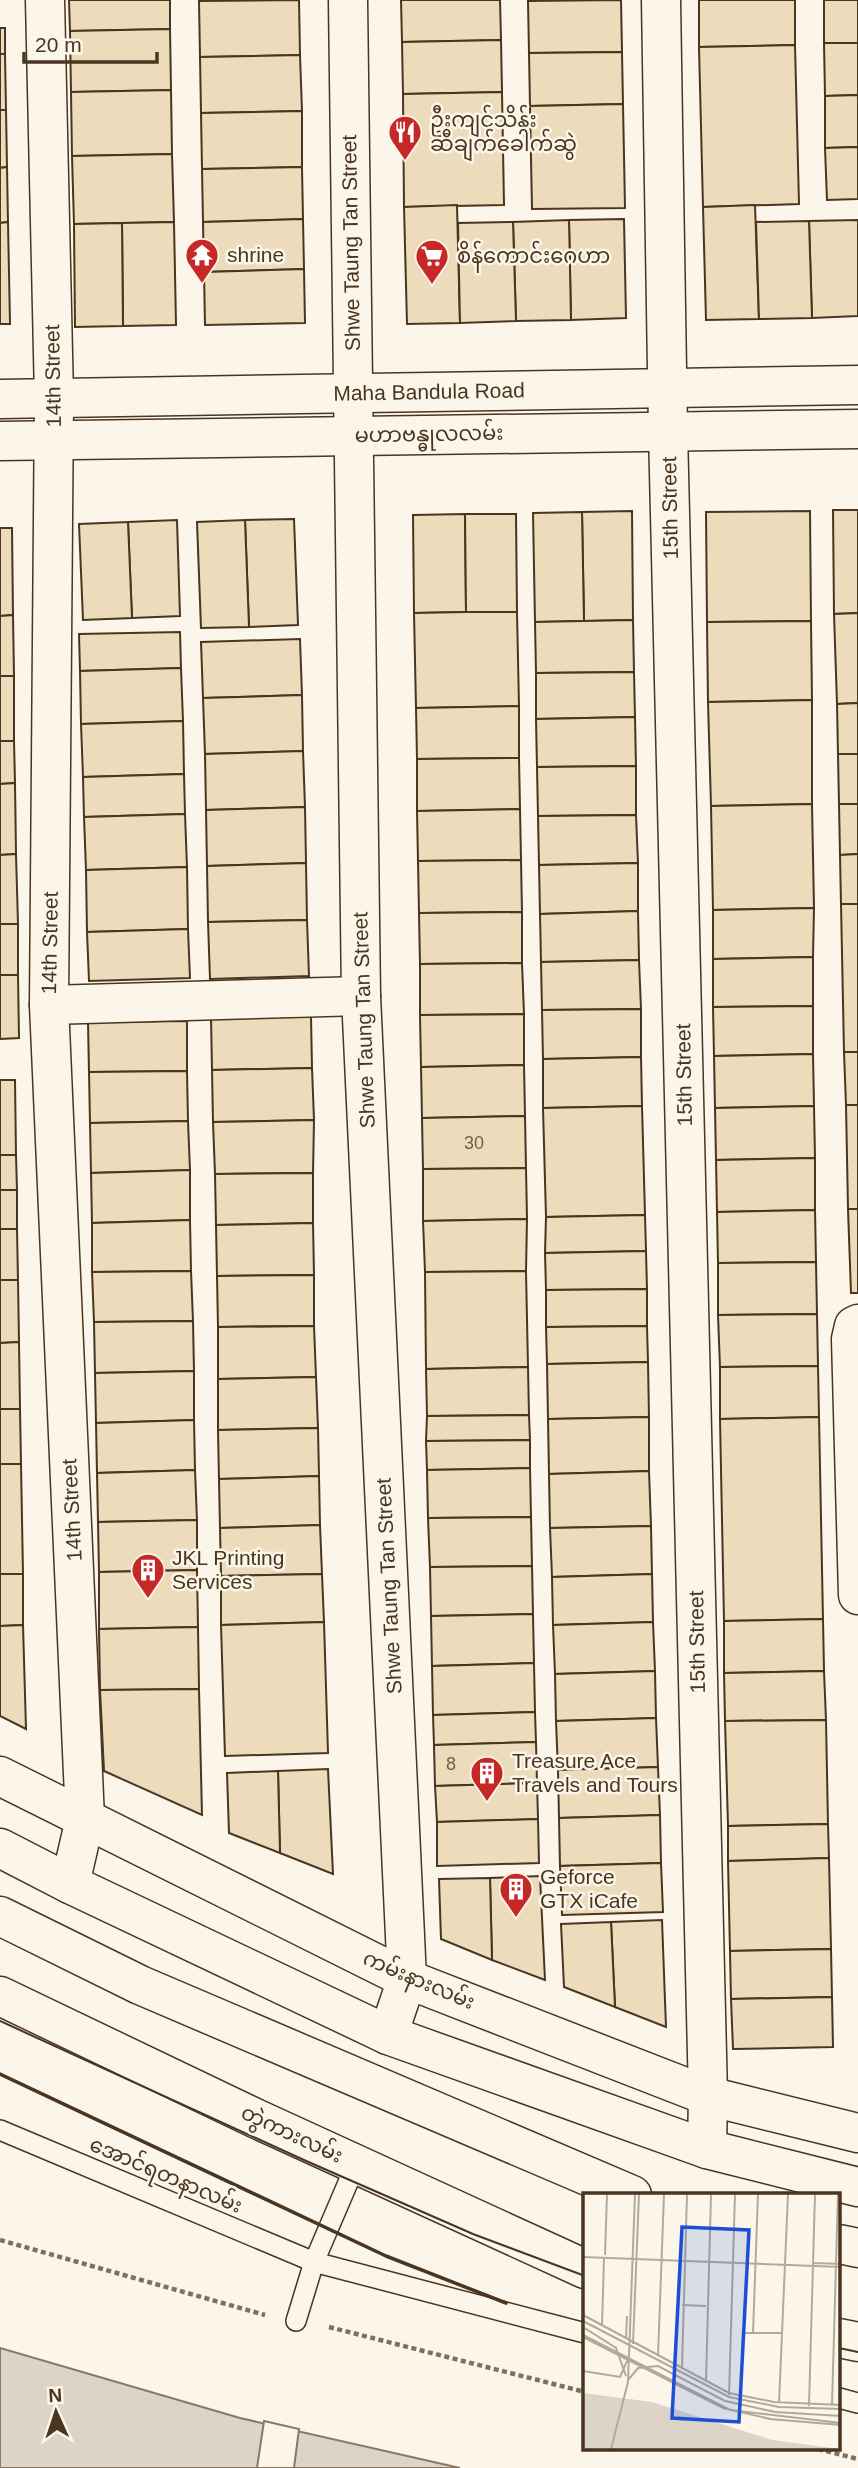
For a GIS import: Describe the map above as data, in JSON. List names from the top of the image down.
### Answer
{
  "streets": {
    "street": [
      "Shwe Taung Tan Street",
      "14th Street",
      "Maha Bandula Road",
      "မဟာဗန္ဓုလလမ်း",
      "15th Street",
      "ကမ်းနားလမ်း",
      "တွဲကားလမ်း"
    ],
    "lane": ["အောင်ရတနာလမ်း"]
  },
  "crossings": [
    ["Shwe Taung Tan Street", "Maha Bandula Road"],
    ["Shwe Taung Tan Street", "မဟာဗန္ဓုလလမ်း"],
    ["Shwe Taung Tan Street", "ကမ်းနားလမ်း"],
    ["14th Street", "Maha Bandula Road"],
    ["14th Street", "မဟာဗန္ဓုလလမ်း"],
    ["14th Street", "ကမ်းနားလမ်း"],
    ["Maha Bandula Road", "15th Street"],
    ["မဟာဗန္ဓုလလမ်း", "15th Street"],
    ["15th Street", "ကမ်းနားလမ်း"]
  ],
  "places": {
    "restaurant": ["ဦးကျင်သိန်း ဆီချက်ခေါက်ဆွဲ"],
    "temple": ["shrine"],
    "supermarket": ["စိန်ကောင်းဂေဟာ"],
    "building": ["JKL Printing Services", "Treasure Ace Travels and Tours", "Geforce GTX iCafe"]
  },
  "house_numbers": ["30", "8"],
  "scale_bar": "20 m",
  "north": "top"
}
